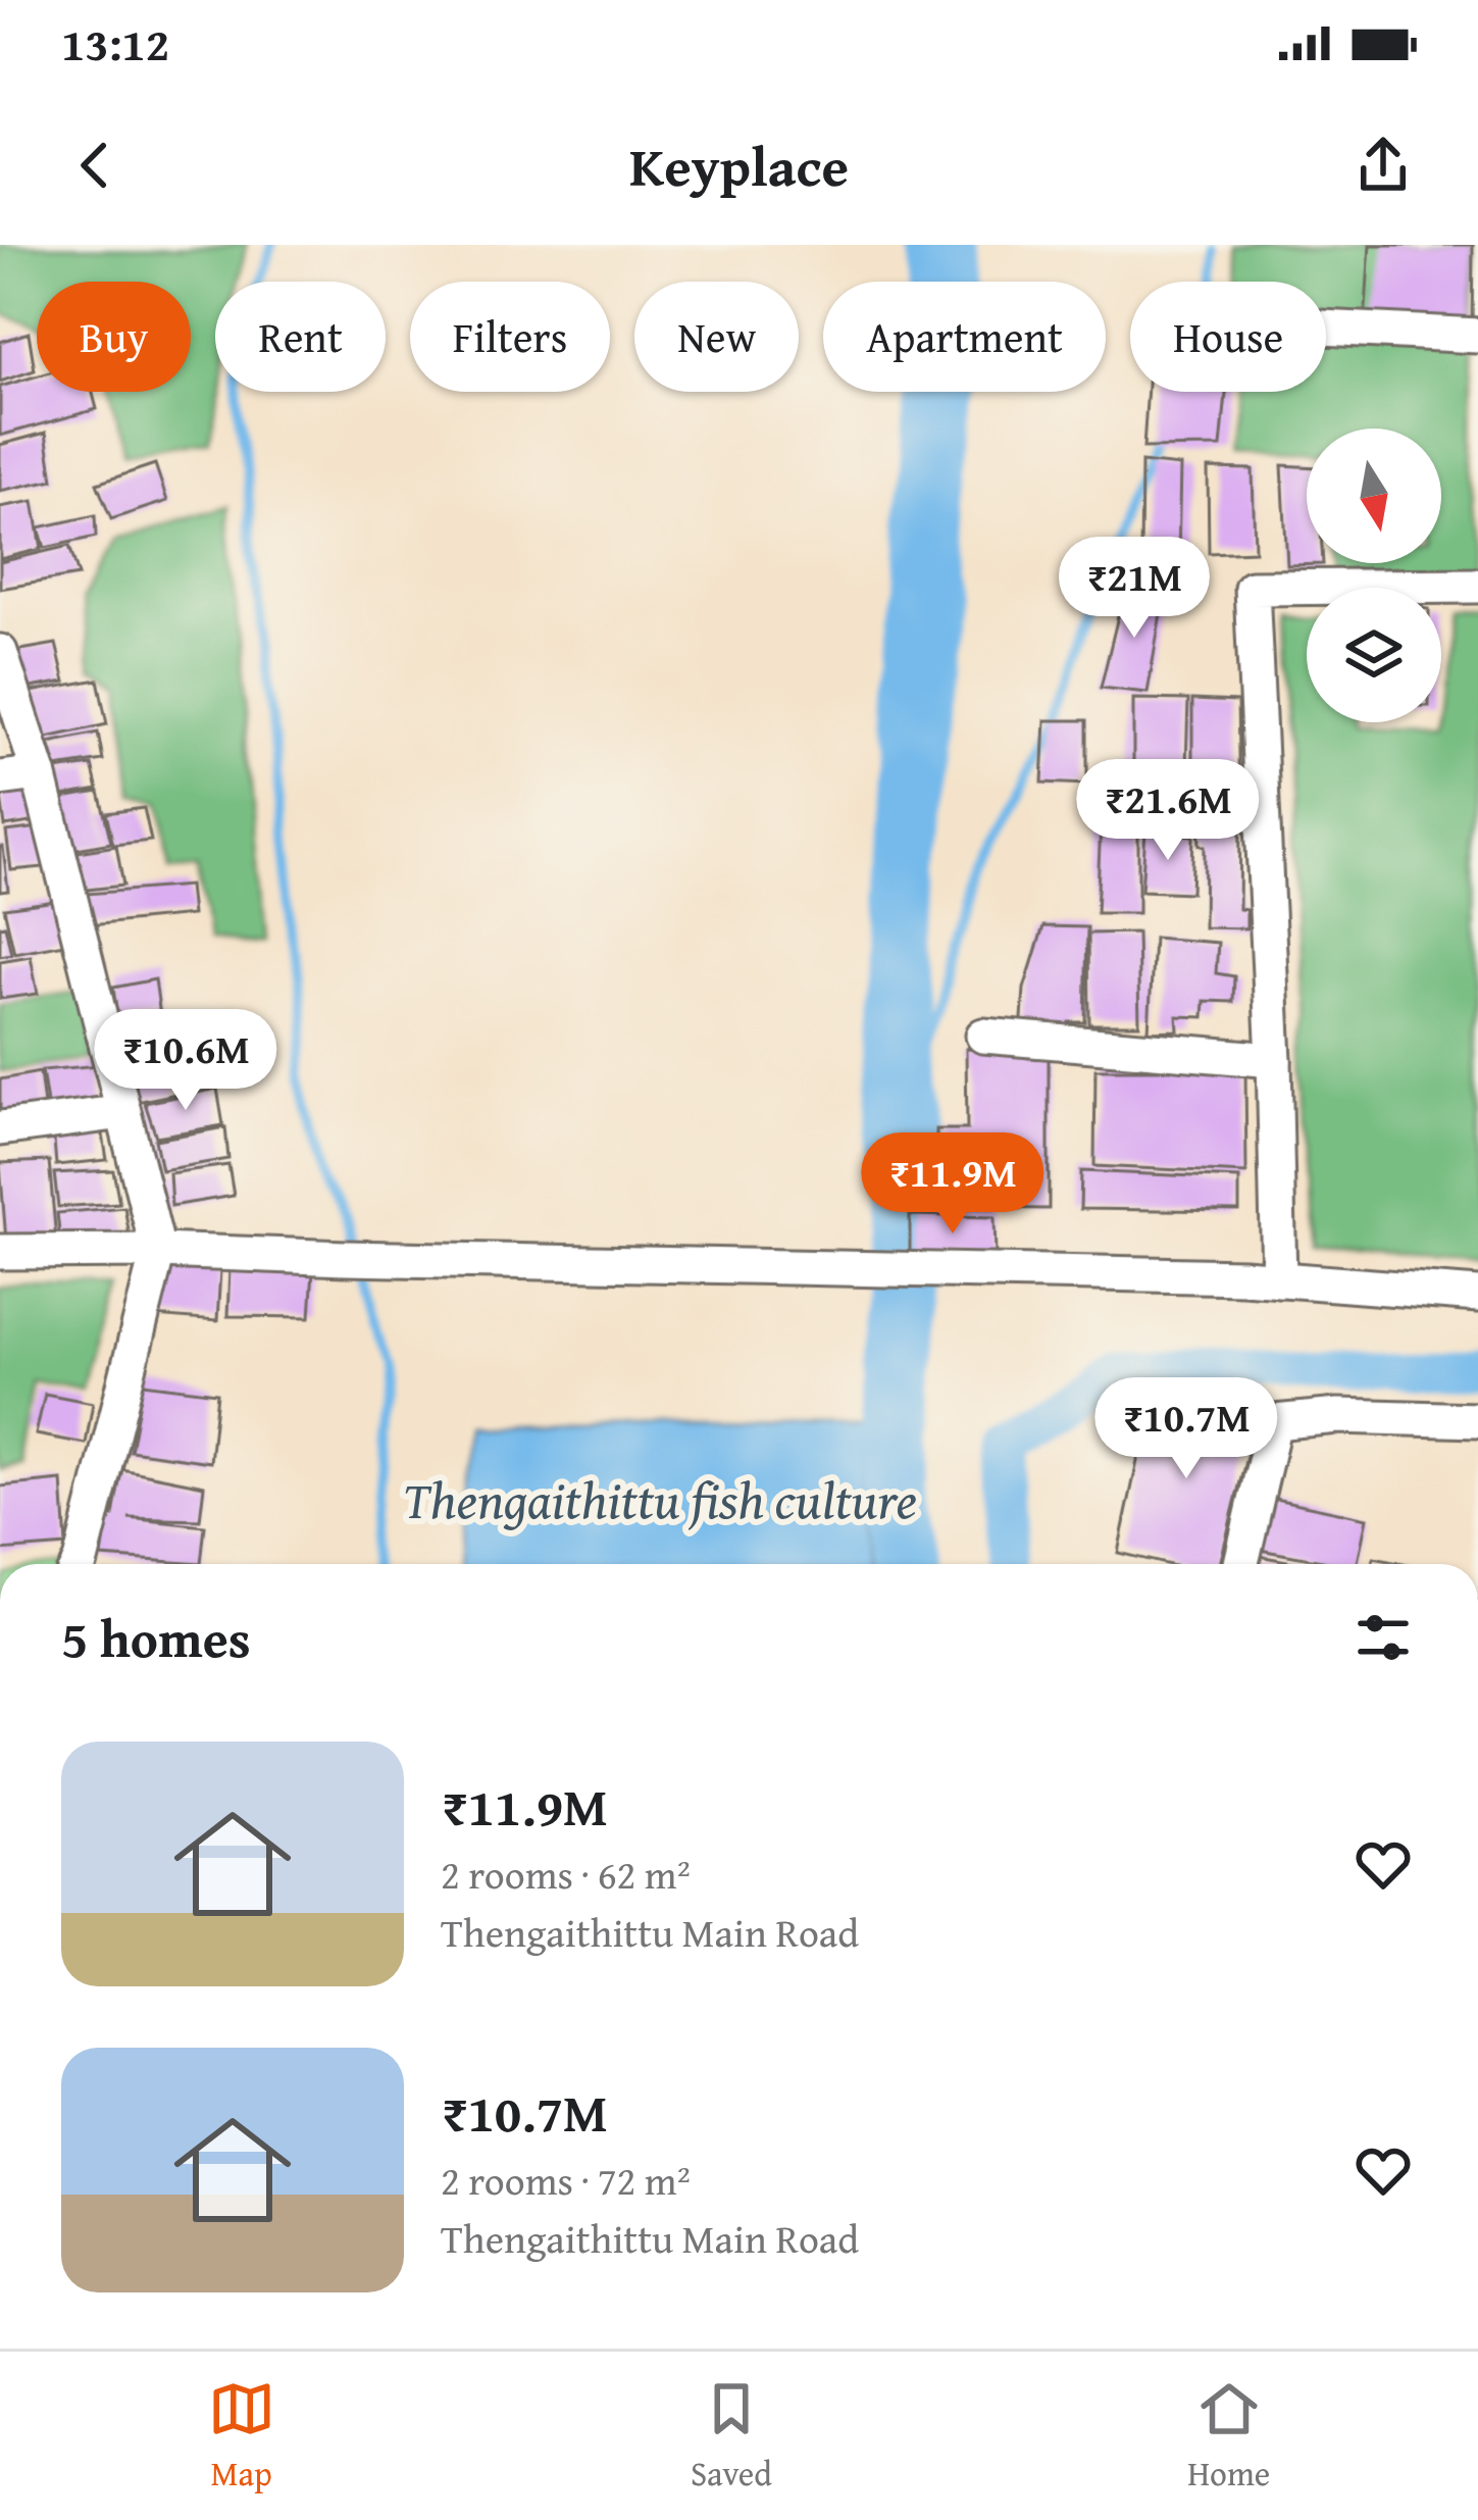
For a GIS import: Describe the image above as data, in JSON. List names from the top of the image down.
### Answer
{
  "water": ["Thengaithittu fish culture"],
  "north": "bottom",
  "page": {
    "status": "13:12",
    "header": "Keyplace",
    "chip": [
      "Buy",
      "Rent",
      "Filters",
      "New",
      "Apartment",
      "House"
    ],
    "price": [
      "₹21M",
      "₹21.6M",
      "₹10.6M",
      "₹11.9M",
      "₹10.7M"
    ],
    "heading": "5 homes",
    "list": [
      {
        "name": "₹11.9M",
        "note": "2 rooms · 62 m² · Thengaithittu Main Road"
      },
      {
        "name": "₹10.7M",
        "note": "2 rooms · 72 m² · Thengaithittu Main Road"
      }
    ],
    "tabs": ["Map", "Saved", "Home"]
  }
}
